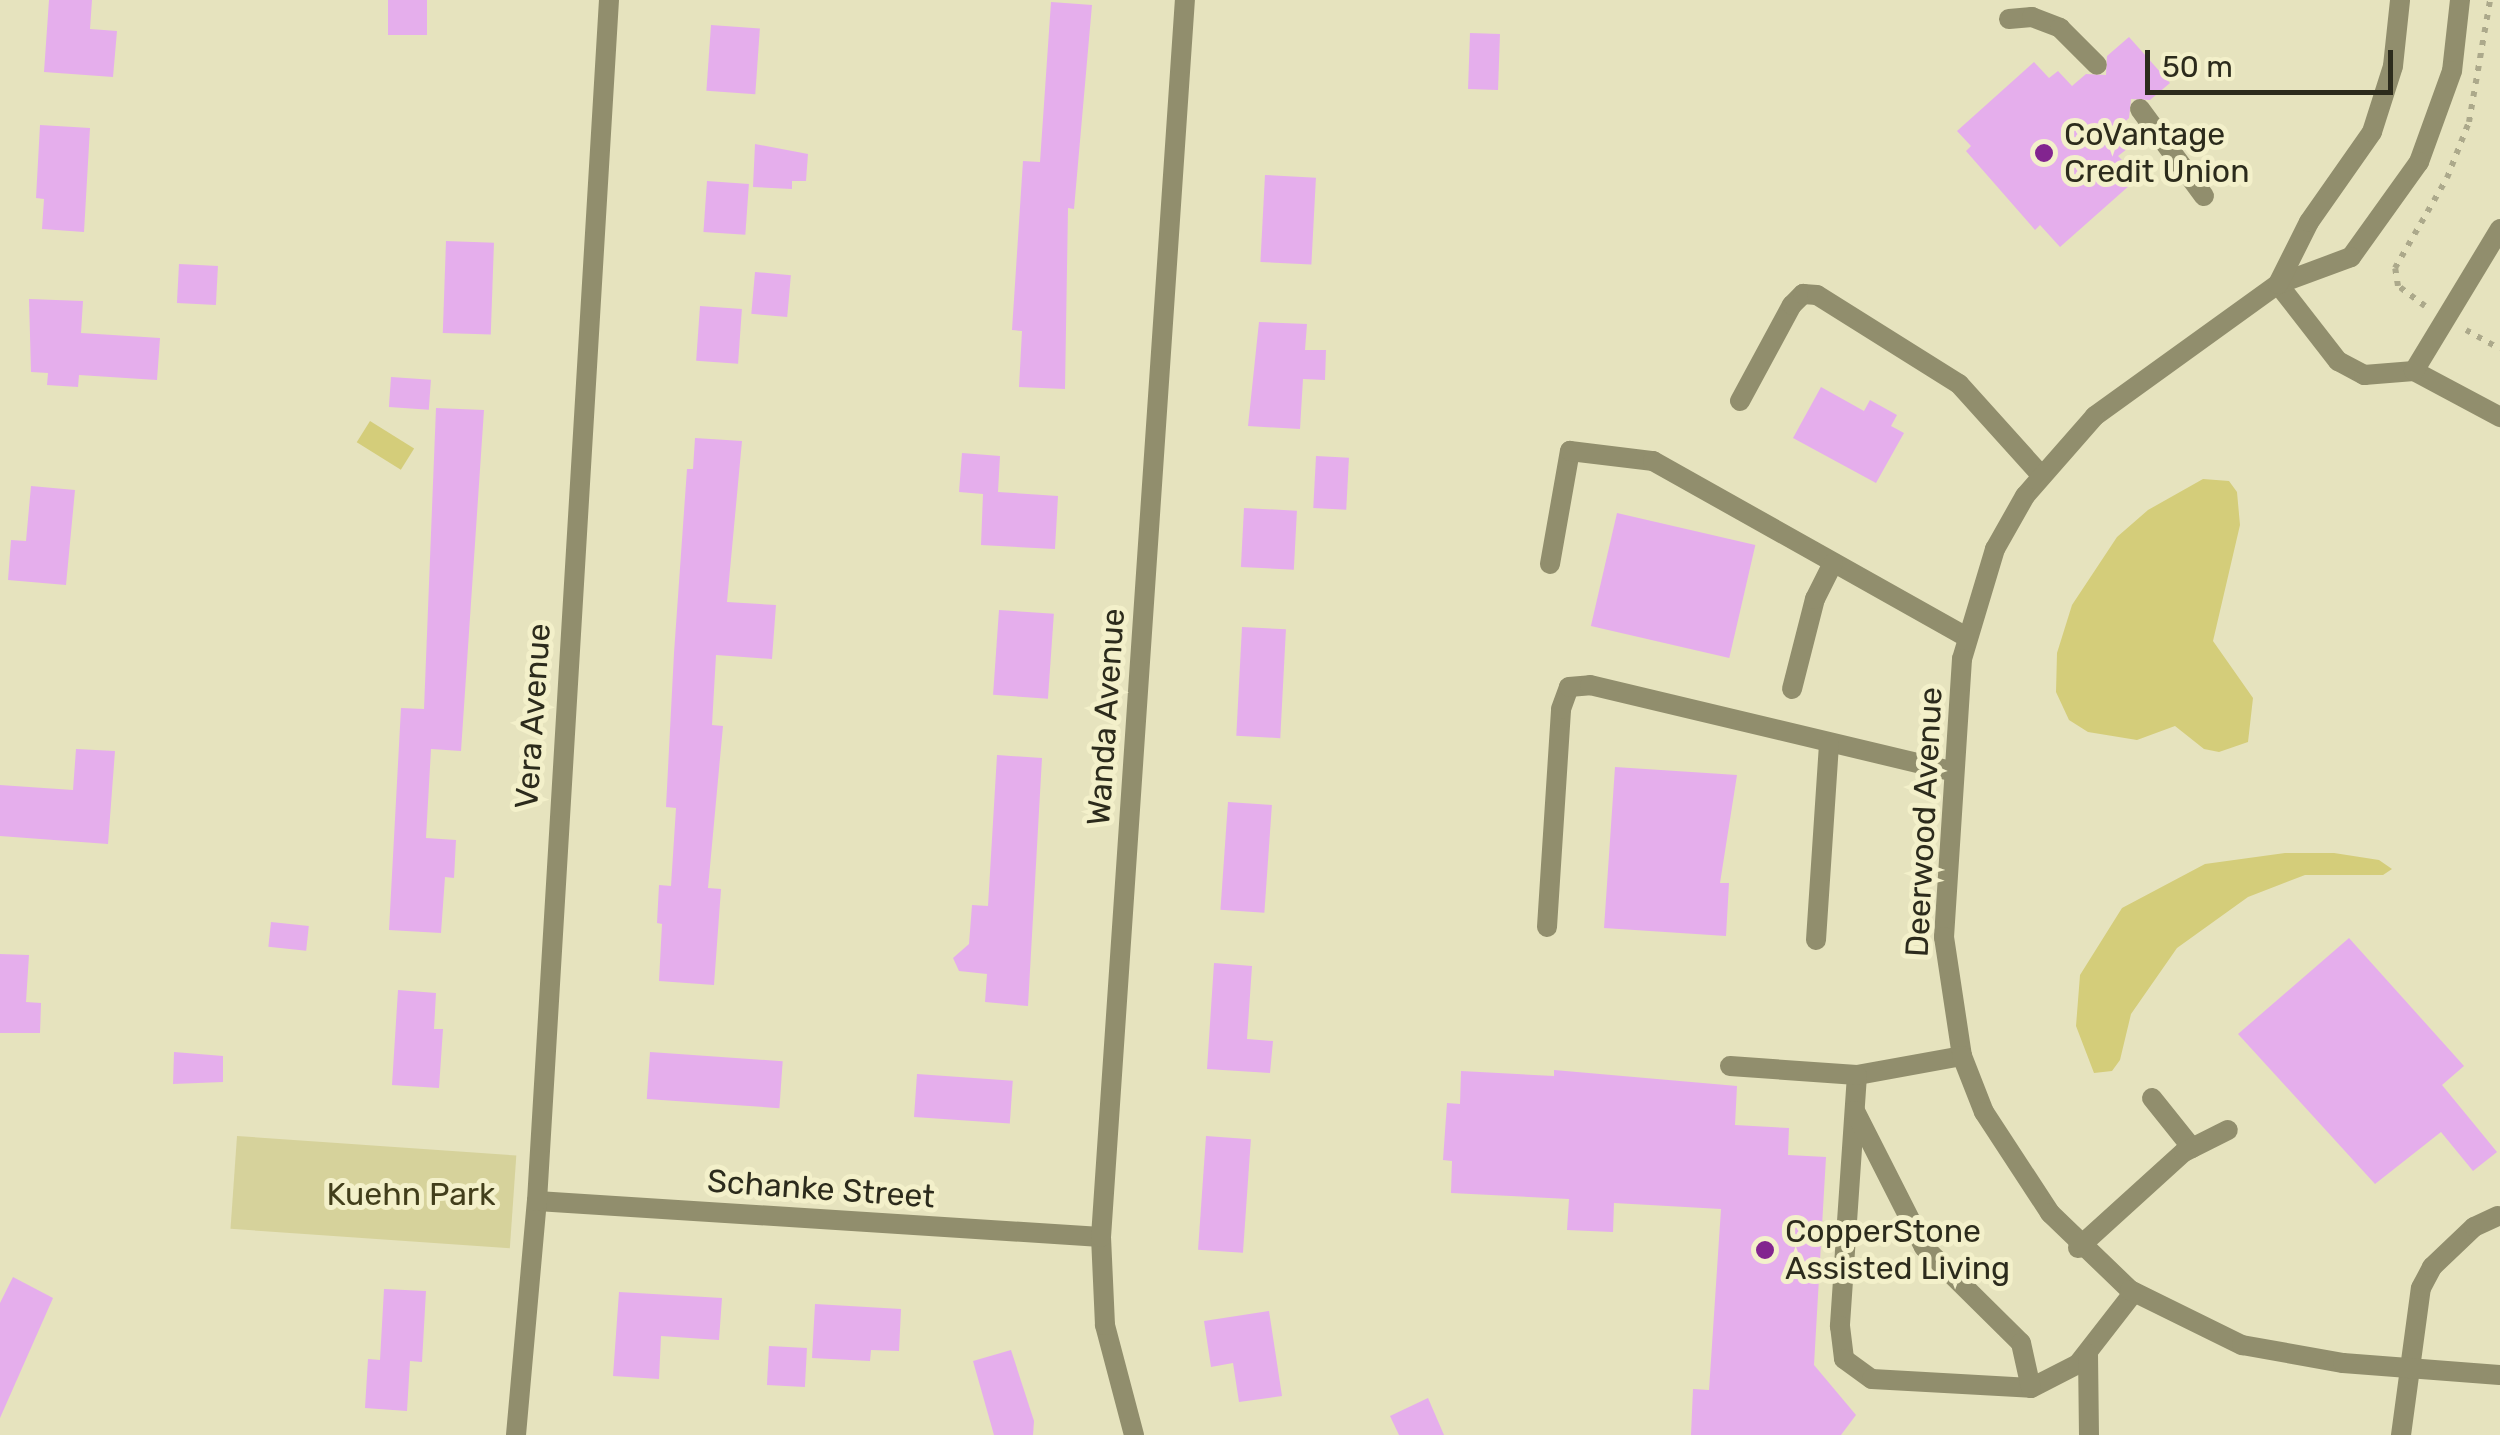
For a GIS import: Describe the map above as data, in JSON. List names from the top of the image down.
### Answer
{
  "streets": {
    "street": [
      "Vera Avenue",
      "Wanda Avenue",
      "Deerwood Avenue",
      "Schanke Street"
    ]
  },
  "crossings": [
    ["Vera Avenue", "Schanke Street"],
    ["Wanda Avenue", "Schanke Street"]
  ],
  "parks": ["Kuehn Park"],
  "places": ["CoVantage Credit Union", "CopperStone Assisted Living"],
  "scale_bar": "50 m"
}
